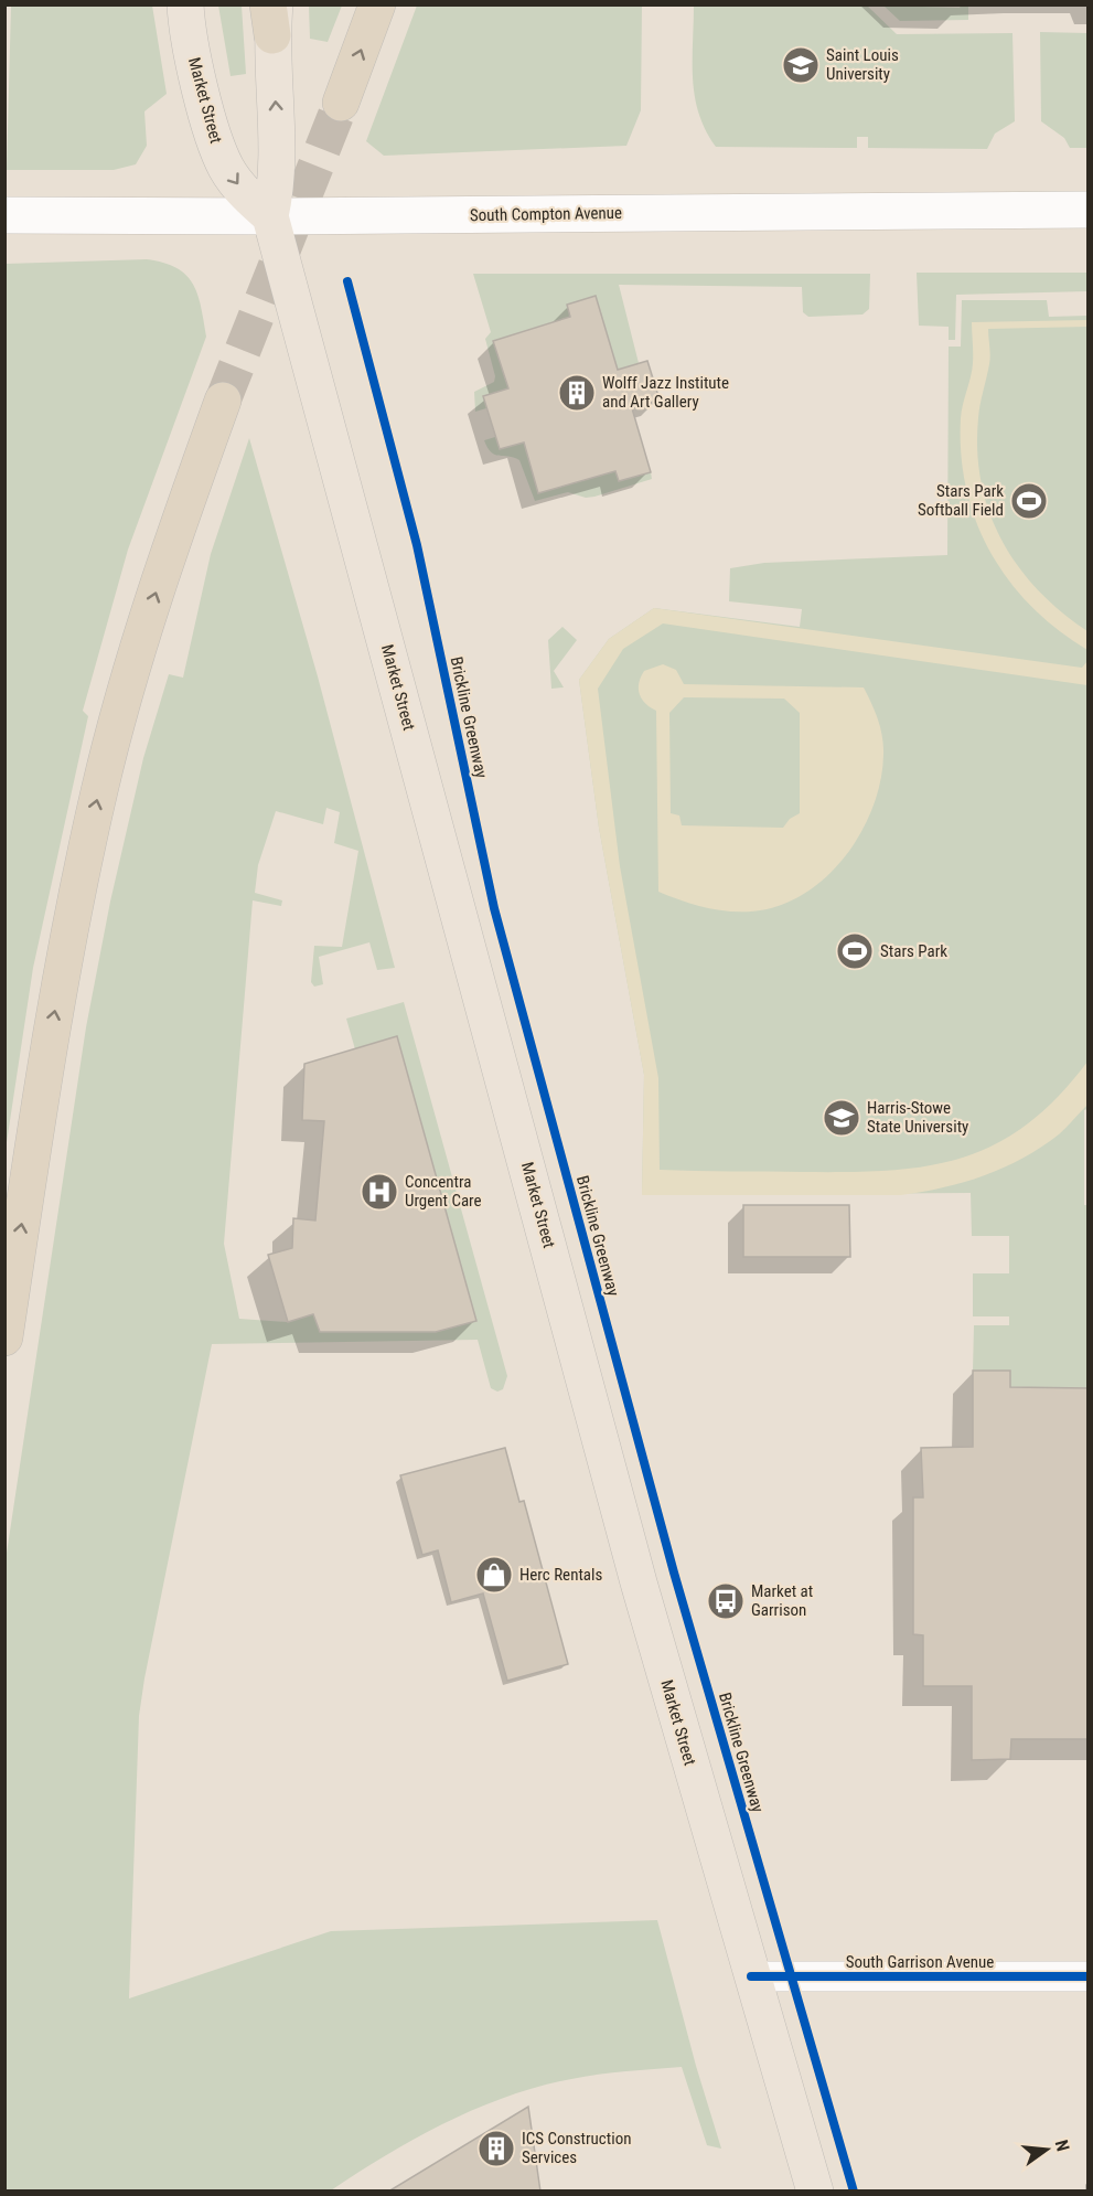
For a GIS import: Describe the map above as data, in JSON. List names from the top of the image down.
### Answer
{
  "streets": {
    "main road": ["Market Street", "South Compton Avenue"],
    "street": ["South Garrison Avenue"],
    "cycle path": ["Brickline Greenway"]
  },
  "crossings": [
    ["Market Street", "South Compton Avenue"],
    ["Market Street", "South Garrison Avenue"]
  ],
  "places": {
    "school or university": ["Saint Louis University", "Harris-Stowe State University"],
    "building": ["Wolff Jazz Institute and Art Gallery", "ICS Construction Services"],
    "sports": ["Stars Park Softball Field", "Stars Park"],
    "hospital": ["Concentra Urgent Care"],
    "shop": ["Herc Rentals"],
    "bus stop": ["Market at Garrison"]
  },
  "north": "right"
}
